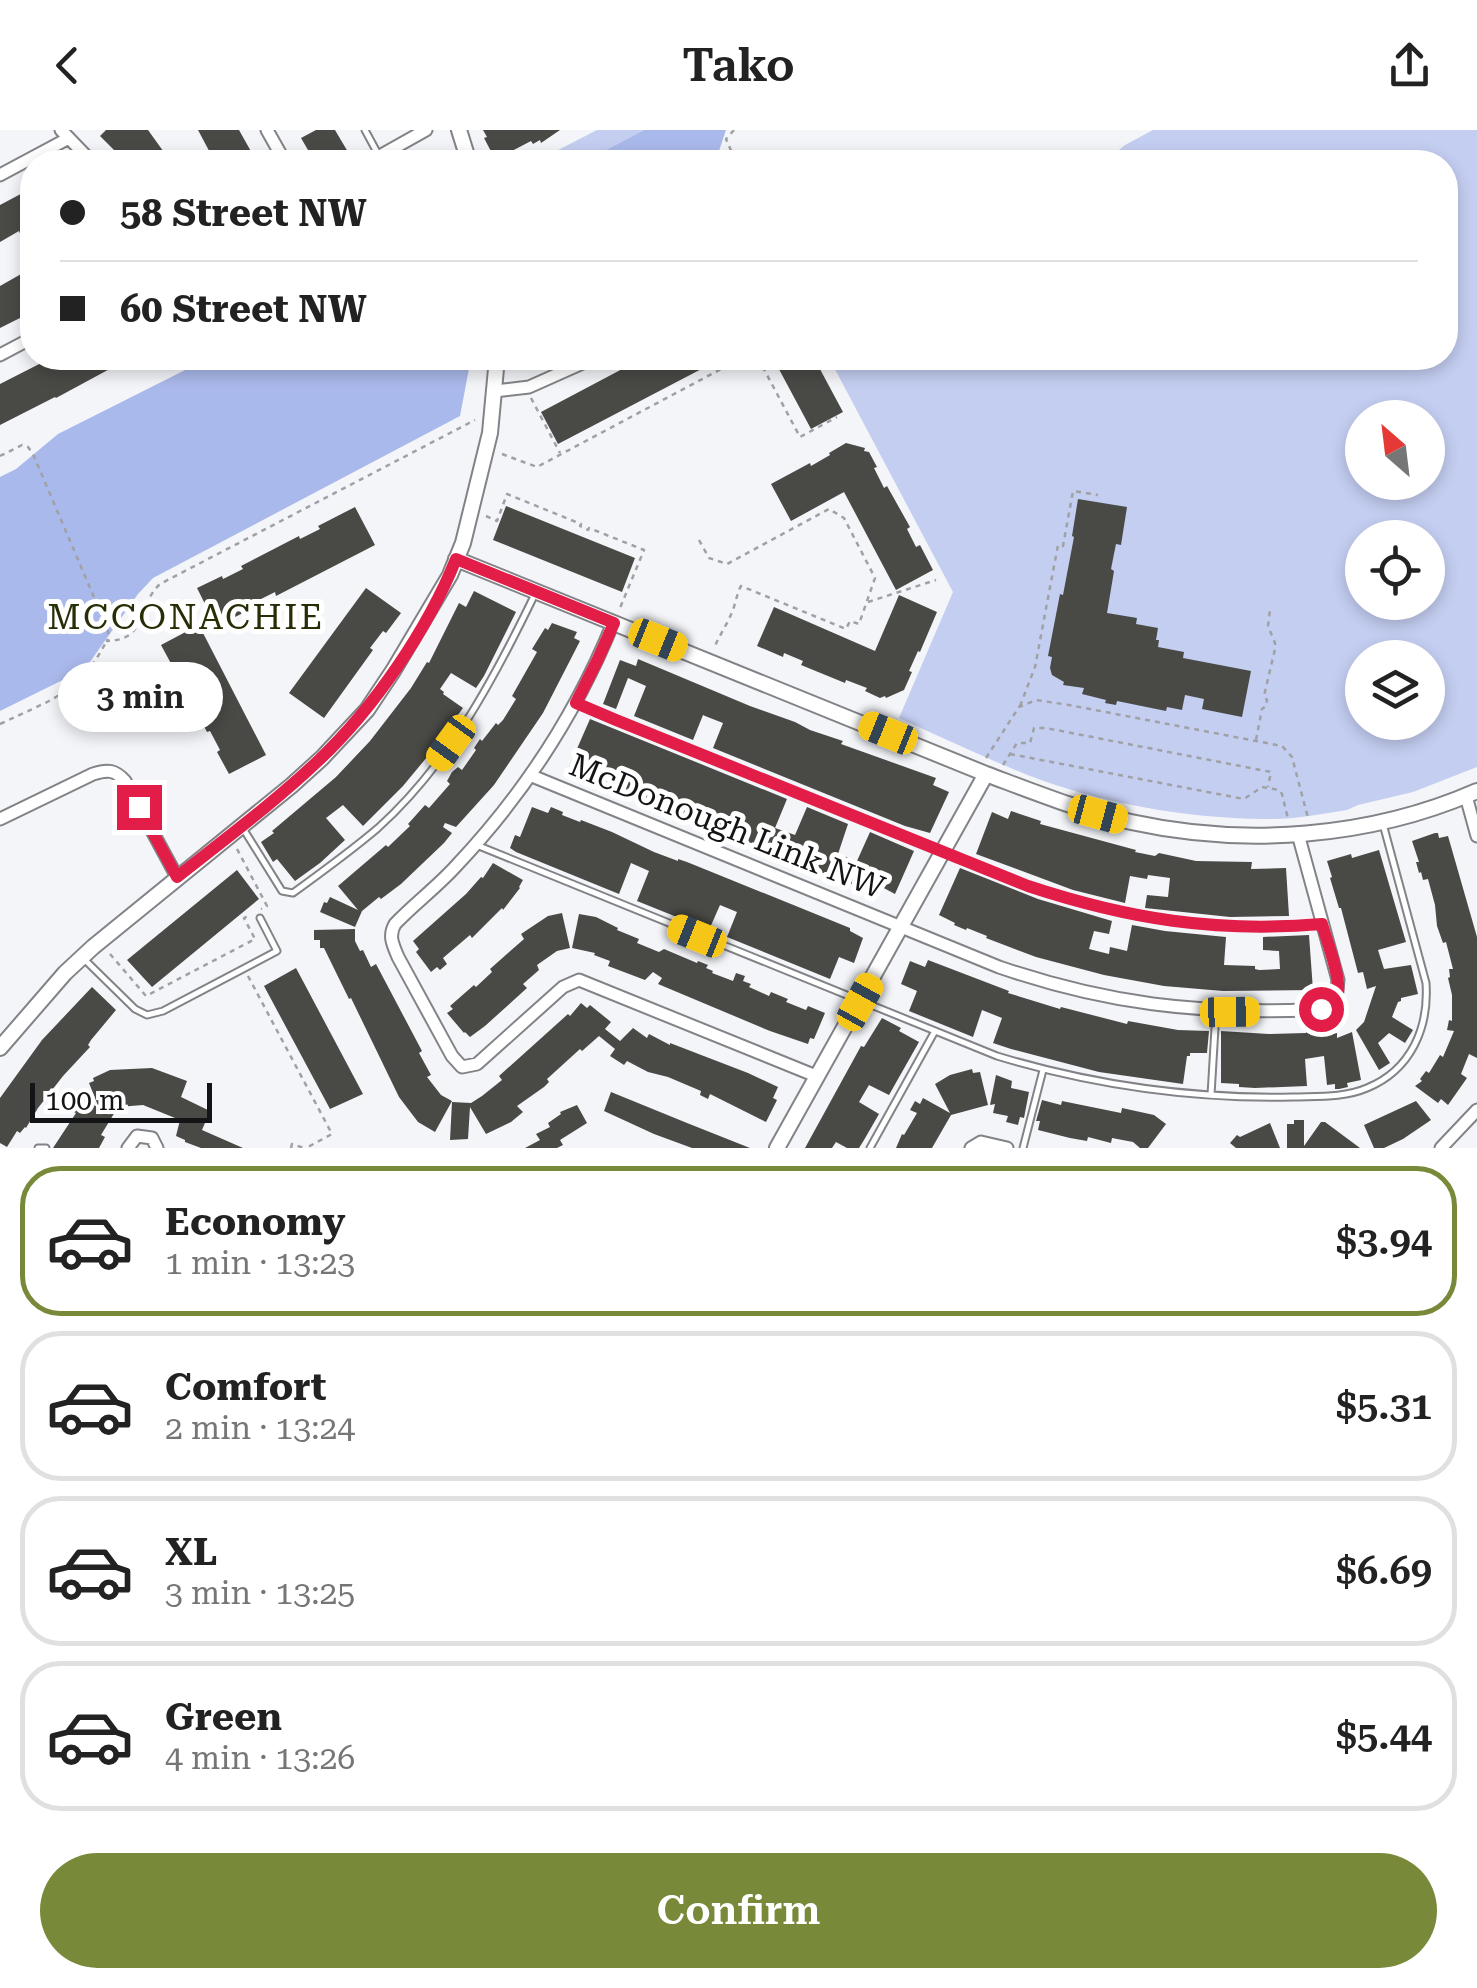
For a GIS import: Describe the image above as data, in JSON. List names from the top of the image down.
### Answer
{
  "streets": {
    "street": ["McDonough Link NW"]
  },
  "districts": ["MCCONACHIE"],
  "scale_bar": "100 m",
  "north": "top left",
  "page": {
    "header": "Tako",
    "banner": ["58 Street NW", "60 Street NW"],
    "bubble": "3 min",
    "scale": "100 m",
    "list": [
      {
        "name": "Economy",
        "note": "1 min · 13:23",
        "value": "$3.94"
      },
      {
        "name": "Comfort",
        "note": "2 min · 13:24",
        "value": "$5.31"
      },
      {
        "name": "XL",
        "note": "3 min · 13:25",
        "value": "$6.69"
      },
      {
        "name": "Green",
        "note": "4 min · 13:26",
        "value": "$5.44"
      }
    ],
    "buttons": "Confirm"
  }
}
